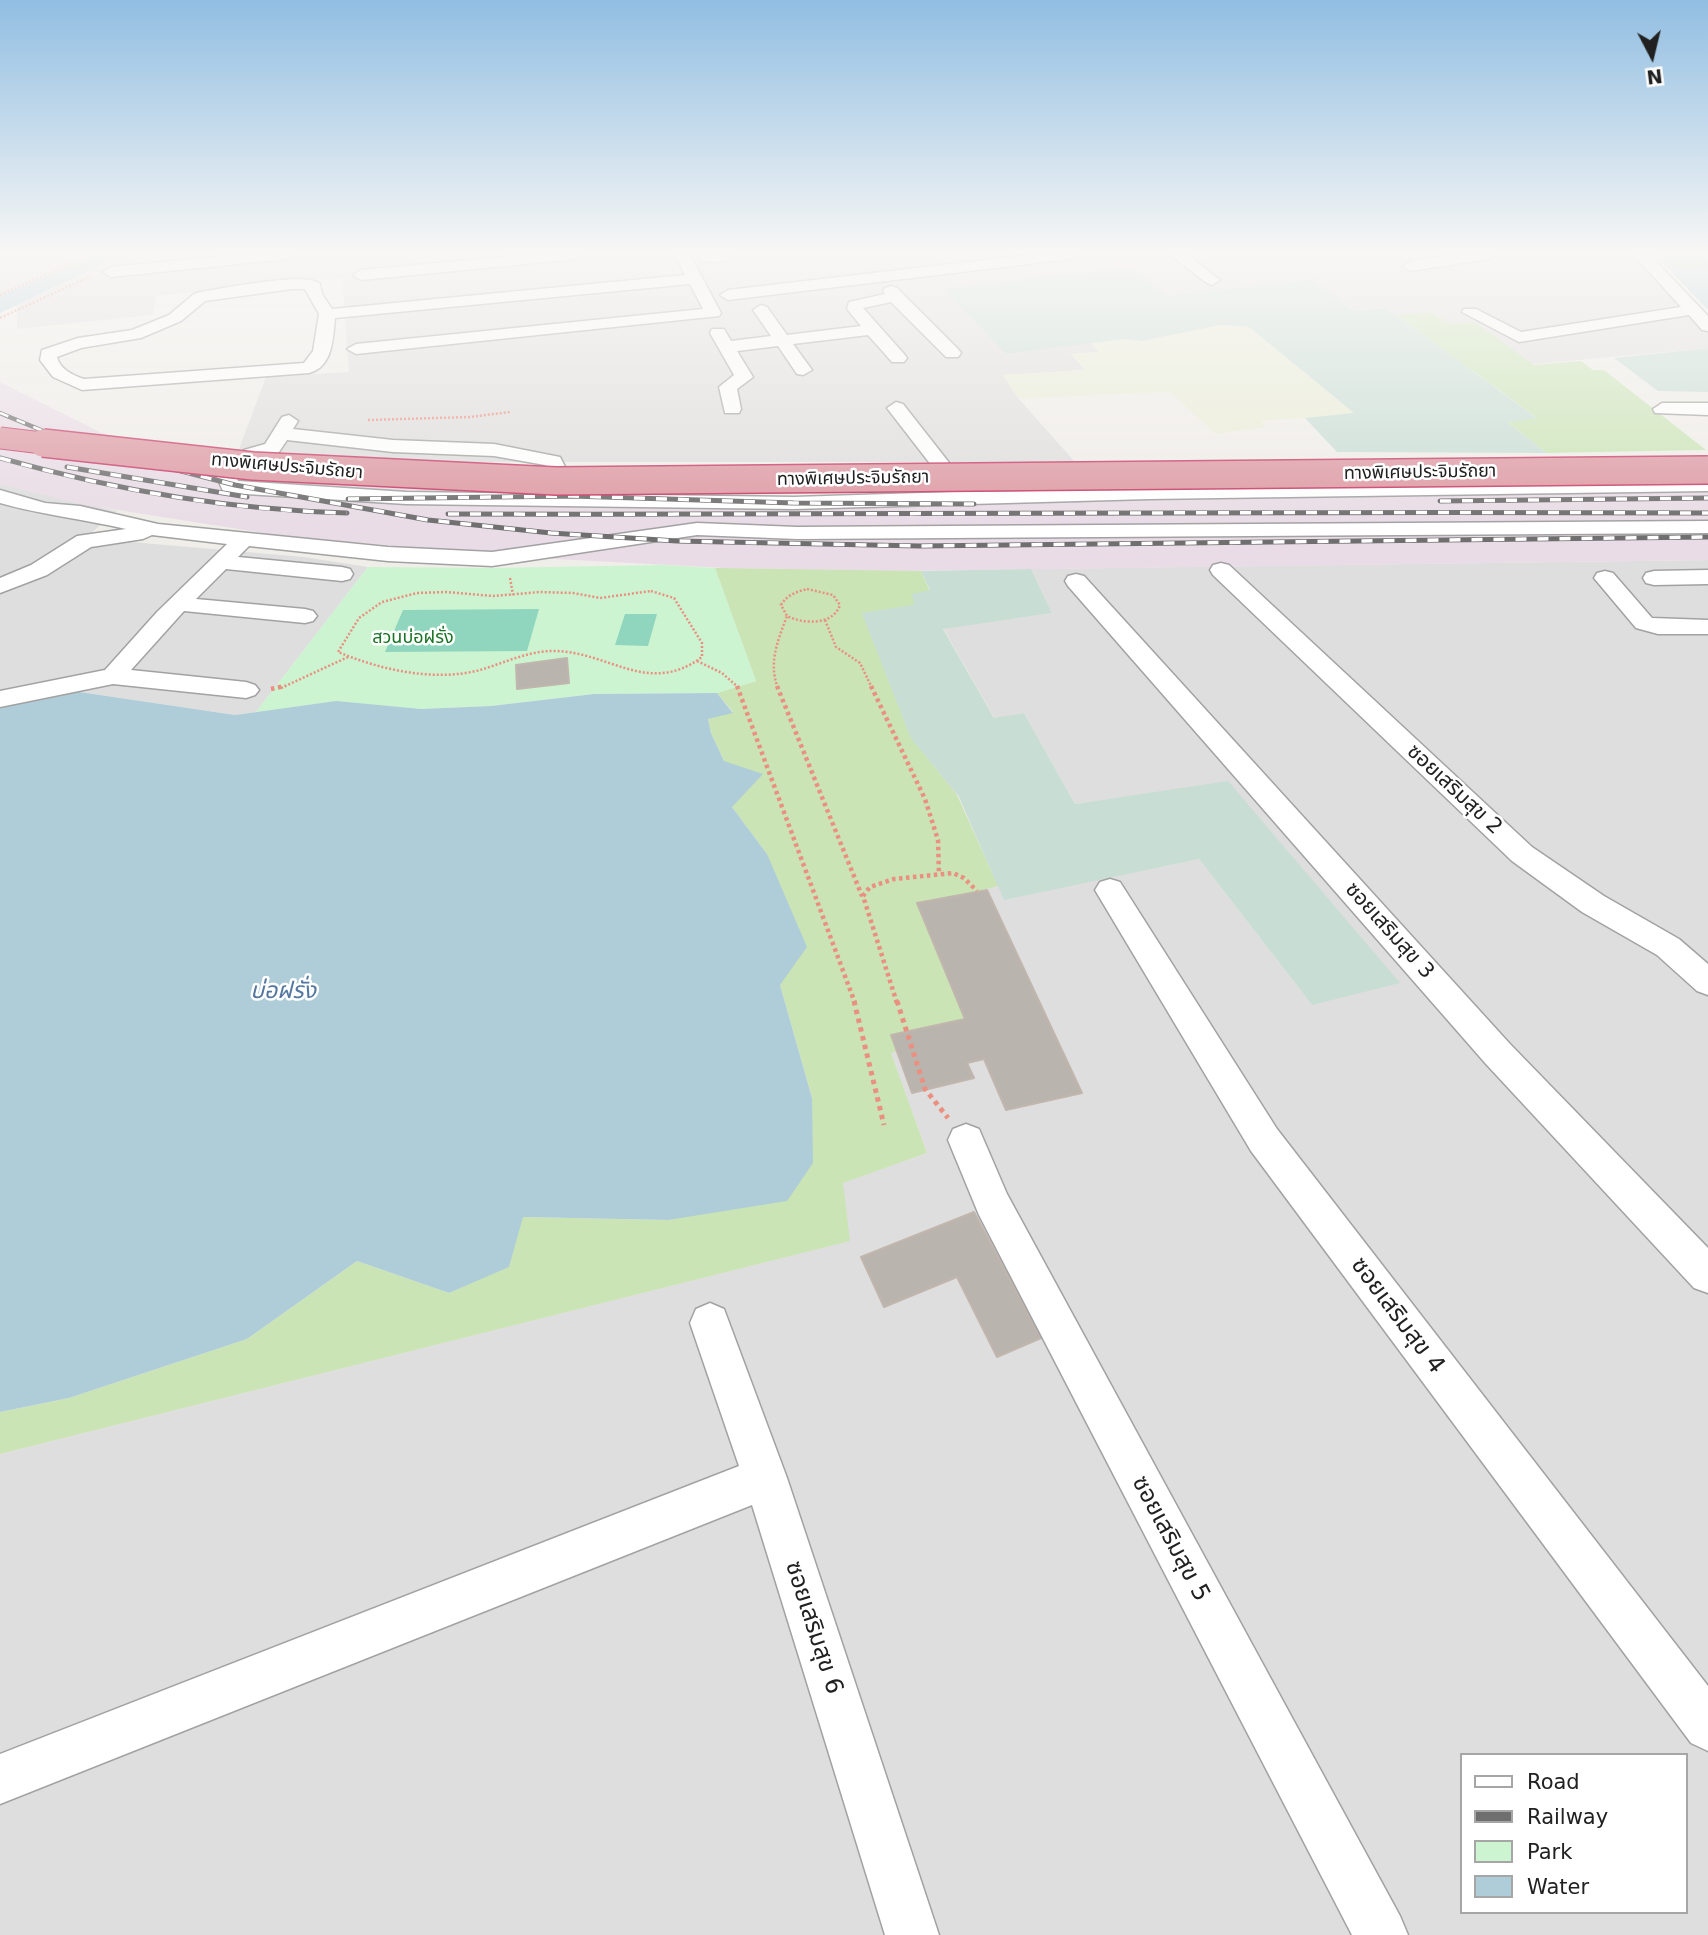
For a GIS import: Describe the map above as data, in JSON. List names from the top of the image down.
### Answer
{
  "streets": {
    "highway": ["ทางพิเศษประจิมรัถยา"],
    "street": [
      "ซอยเสริมสุข 2",
      "ซอยเสริมสุข 3",
      "ซอยเสริมสุข 4",
      "ซอยเสริมสุข 5",
      "ซอยเสริมสุข 6"
    ]
  },
  "water": ["บ่อฝรั่ง"],
  "parks": ["สวนบ่อฝรั่ง"],
  "legend": [
    "Road",
    "Railway",
    "Park",
    "Water"
  ],
  "north": "bottom"
}
